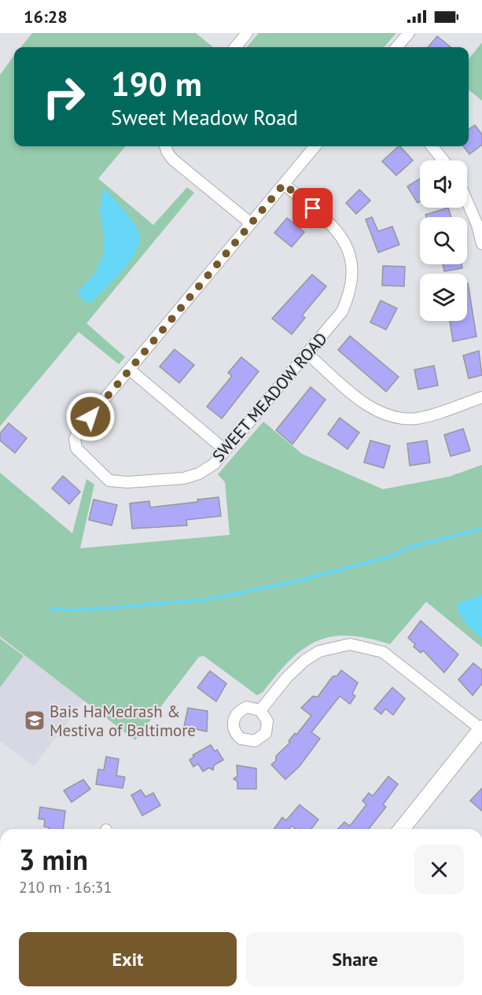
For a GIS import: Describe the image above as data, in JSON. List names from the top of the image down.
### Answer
{
  "streets": {
    "street": ["SWEET MEADOW ROAD"]
  },
  "places": {
    "school or university": ["Bais HaMedrash & Mestiva of Baltimore"]
  },
  "page": {
    "status": "16:28",
    "turn": ["190 m", "Sweet Meadow Road"],
    "heading": ["3 min", "210 m · 16:31"],
    "buttons": ["Exit", "Share"]
  }
}
